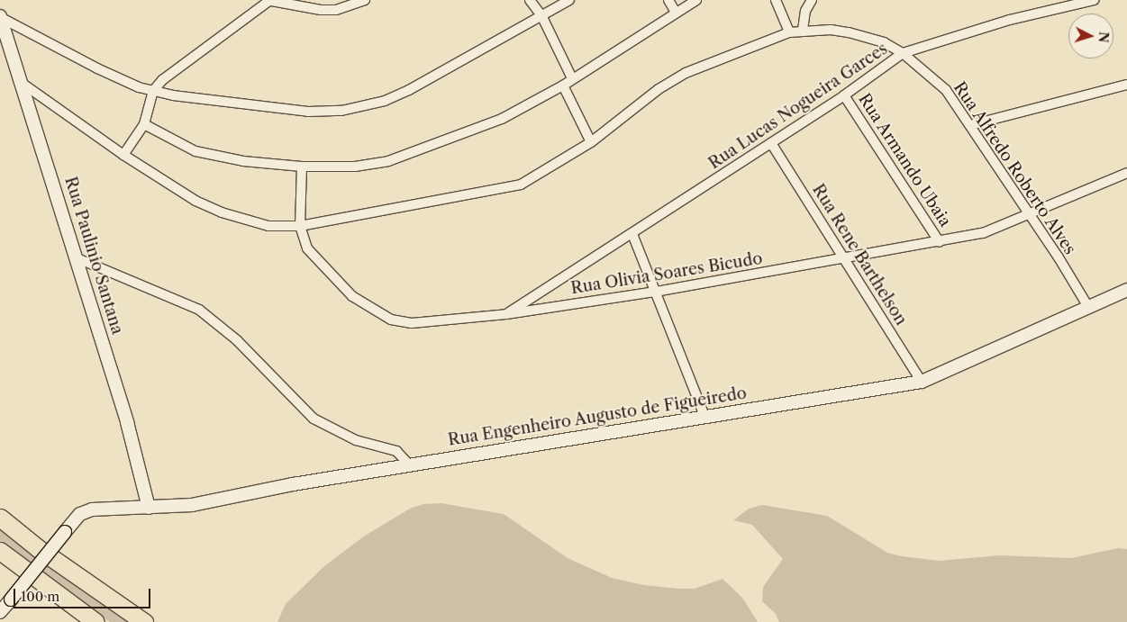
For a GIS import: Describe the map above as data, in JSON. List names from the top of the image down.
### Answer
{
  "streets": {
    "main road": ["Rua Paulinio Santana", "Rua Engenheiro Augusto de Figueiredo"],
    "street": [
      "Rua Lucas Nogueira Garces",
      "Rua Armando Ubaia",
      "Rua Alfredo Roberto Alves",
      "Rua Rene Barthelson",
      "Rua Olivia Soares Bicudo"
    ]
  },
  "crossings": [
    ["Rua Lucas Nogueira Garces", "Rua Armando Ubaia"],
    ["Rua Lucas Nogueira Garces", "Rua Alfredo Roberto Alves"],
    ["Rua Lucas Nogueira Garces", "Rua Rene Barthelson"],
    ["Rua Lucas Nogueira Garces", "Rua Olivia Soares Bicudo"],
    ["Rua Armando Ubaia", "Rua Olivia Soares Bicudo"],
    ["Rua Alfredo Roberto Alves", "Rua Paulinio Santana"],
    ["Rua Alfredo Roberto Alves", "Rua Olivia Soares Bicudo"],
    ["Rua Alfredo Roberto Alves", "Rua Engenheiro Augusto de Figueiredo"],
    ["Rua Rene Barthelson", "Rua Olivia Soares Bicudo"],
    ["Rua Rene Barthelson", "Rua Engenheiro Augusto de Figueiredo"],
    ["Rua Paulinio Santana", "Rua Engenheiro Augusto de Figueiredo"]
  ],
  "scale_bar": "100 m",
  "north": "right"
}
